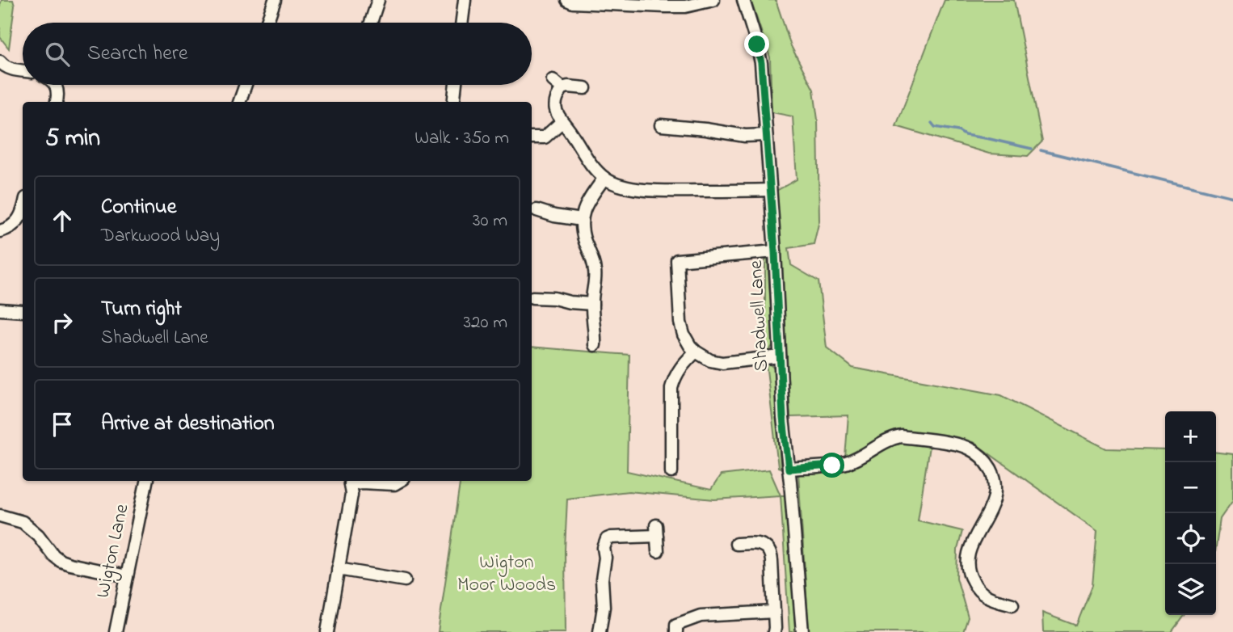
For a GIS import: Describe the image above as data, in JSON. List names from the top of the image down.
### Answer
{
  "streets": {
    "street": ["Shadwell Lane", "Wigton Lane"]
  },
  "parks": ["Wigton Moor Woods"],
  "page": {
    "search": "Search here",
    "heading": ["5 min", "Walk · 350 m"],
    "list": [
      ["Continue", "Darkwood Way", "30 m"],
      ["Turn right", "Shadwell Lane", "320 m"],
      "Arrive at destination"
    ],
    "map_buttons": ["+", "−"]
  }
}
